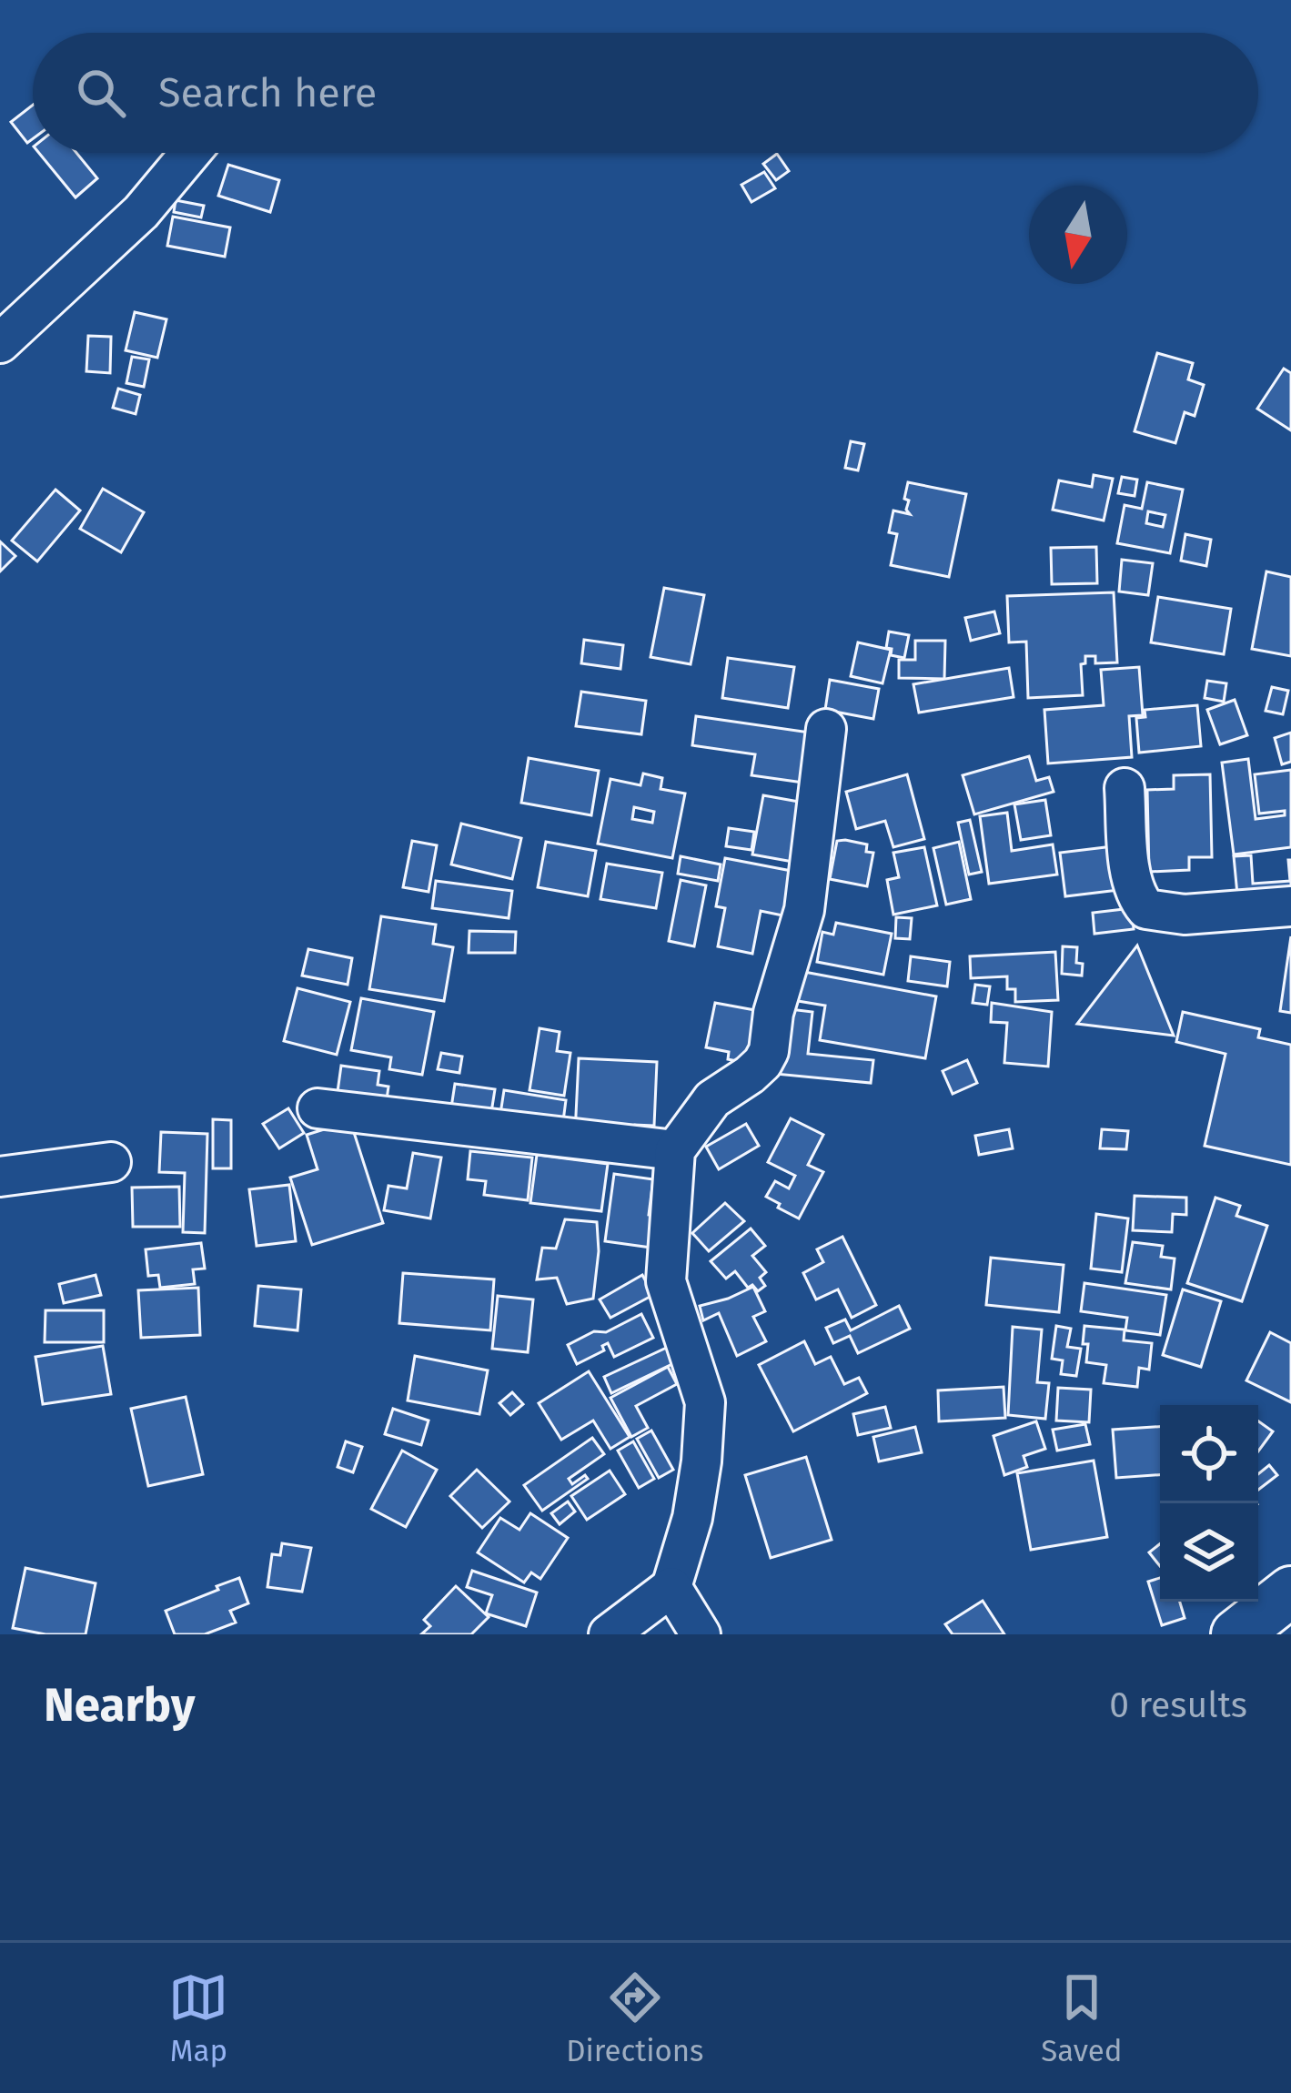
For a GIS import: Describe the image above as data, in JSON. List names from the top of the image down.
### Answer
{
  "north": "bottom",
  "page": {
    "search": "Search here",
    "heading": ["Nearby", "0 results"],
    "nav": ["Map", "Directions", "Saved"]
  }
}
